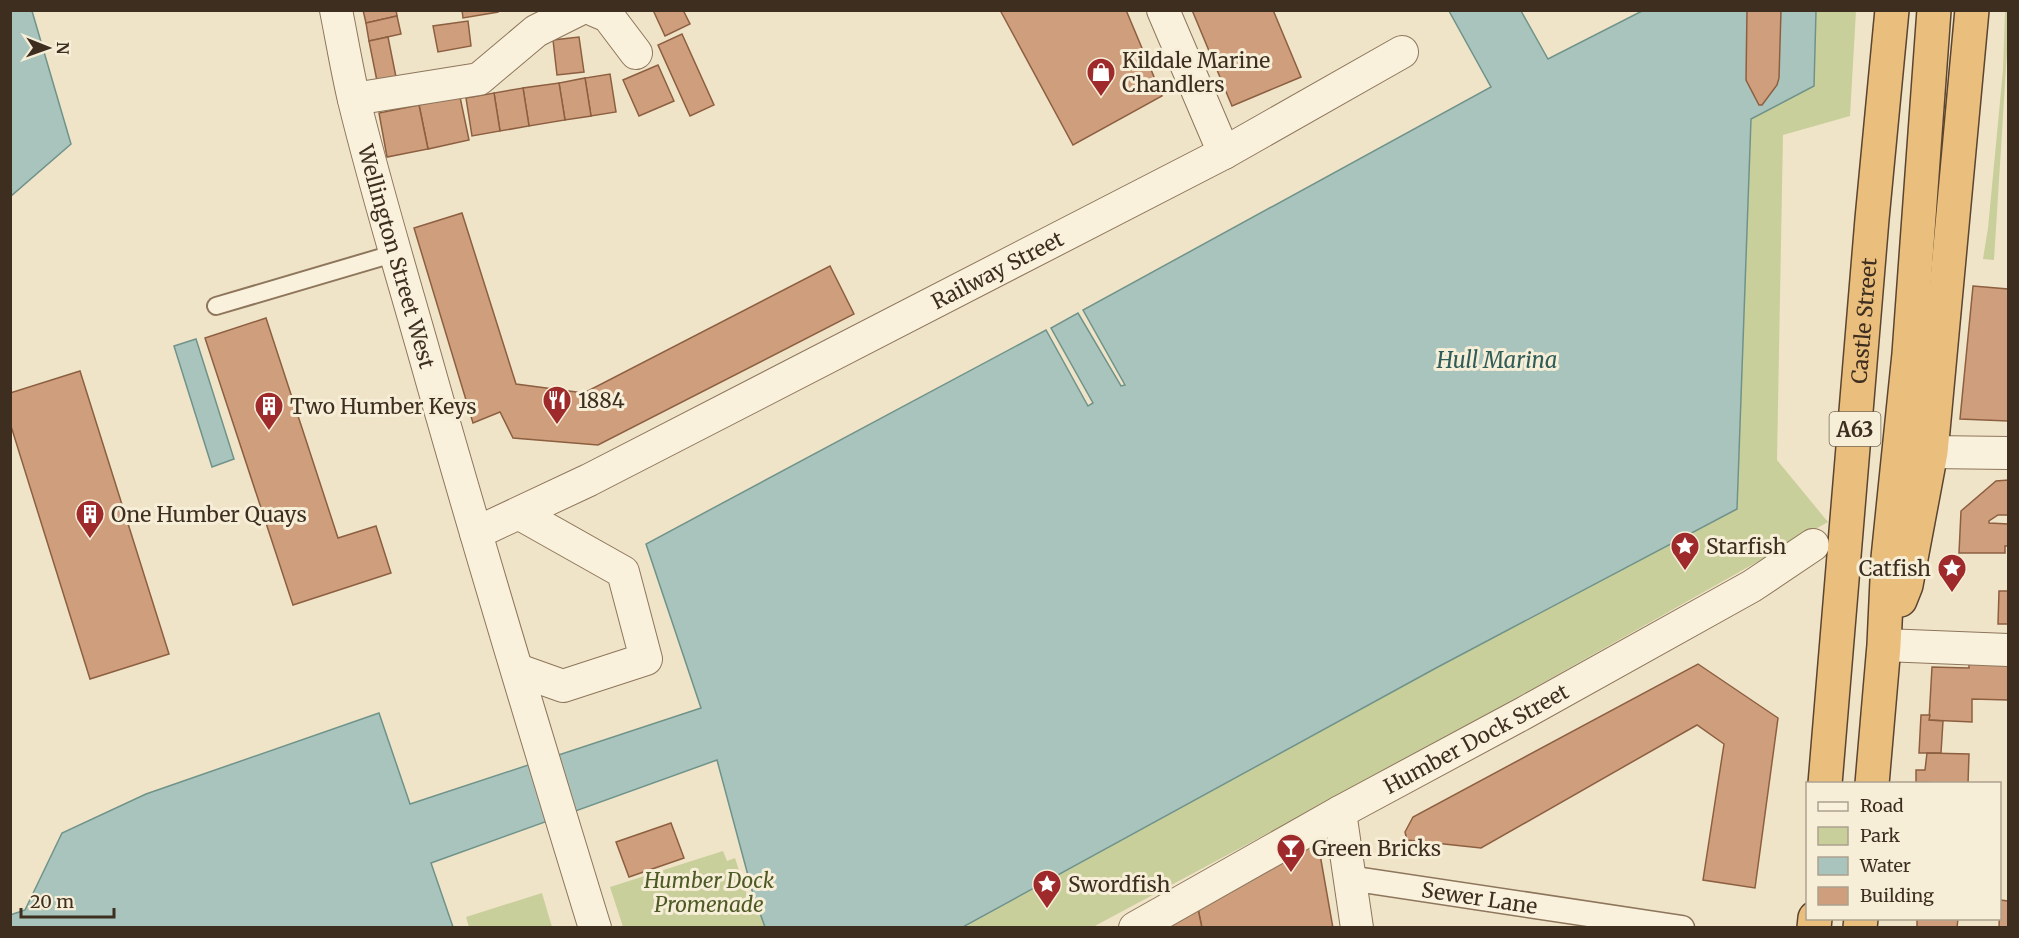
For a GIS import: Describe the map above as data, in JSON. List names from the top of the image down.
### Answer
{
  "streets": {
    "highway": ["Castle Street", "A63"],
    "street": [
      "Wellington Street West",
      "Railway Street",
      "Humber Dock Street",
      "Sewer Lane"
    ]
  },
  "crossings": [
    ["Castle Street", "A63"]
  ],
  "water": ["Hull Marina"],
  "parks": ["Humber Dock Promenade"],
  "places": {
    "shop": ["Kildale Marine Chandlers"],
    "restaurant": ["1884"],
    "building": ["Two Humber Keys", "One Humber Quays"],
    "place": ["Starfish", "Catfish", "Swordfish"],
    "bar": ["Green Bricks"]
  },
  "legend": [
    "Road",
    "Park",
    "Water",
    "Building"
  ],
  "scale_bar": "20 m",
  "north": "right"
}
